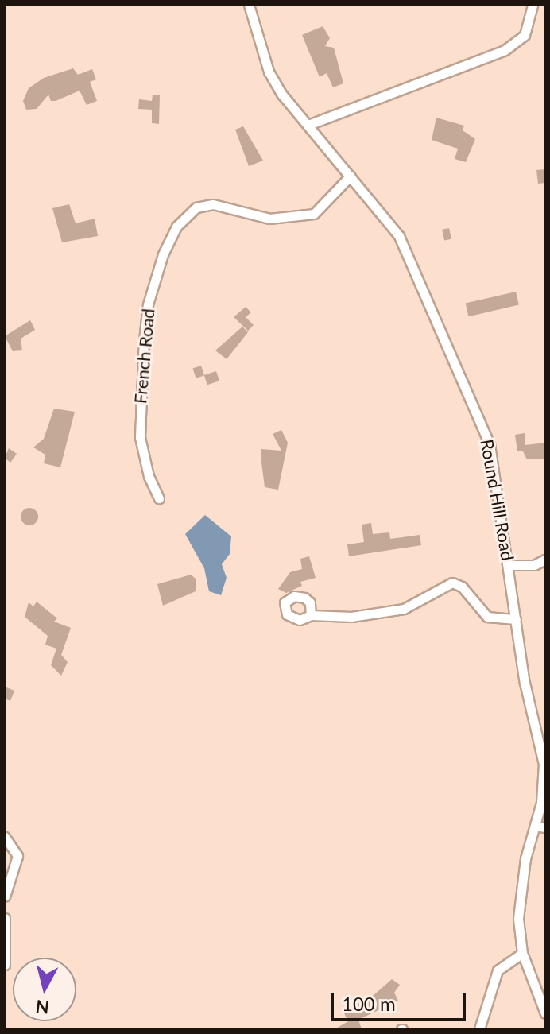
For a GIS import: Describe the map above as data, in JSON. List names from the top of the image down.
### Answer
{
  "streets": {
    "street": ["French Road", "Round Hill Road"]
  },
  "crossings": [
    ["French Road", "Round Hill Road"]
  ],
  "scale_bar": "100 m",
  "north": "bottom"
}
